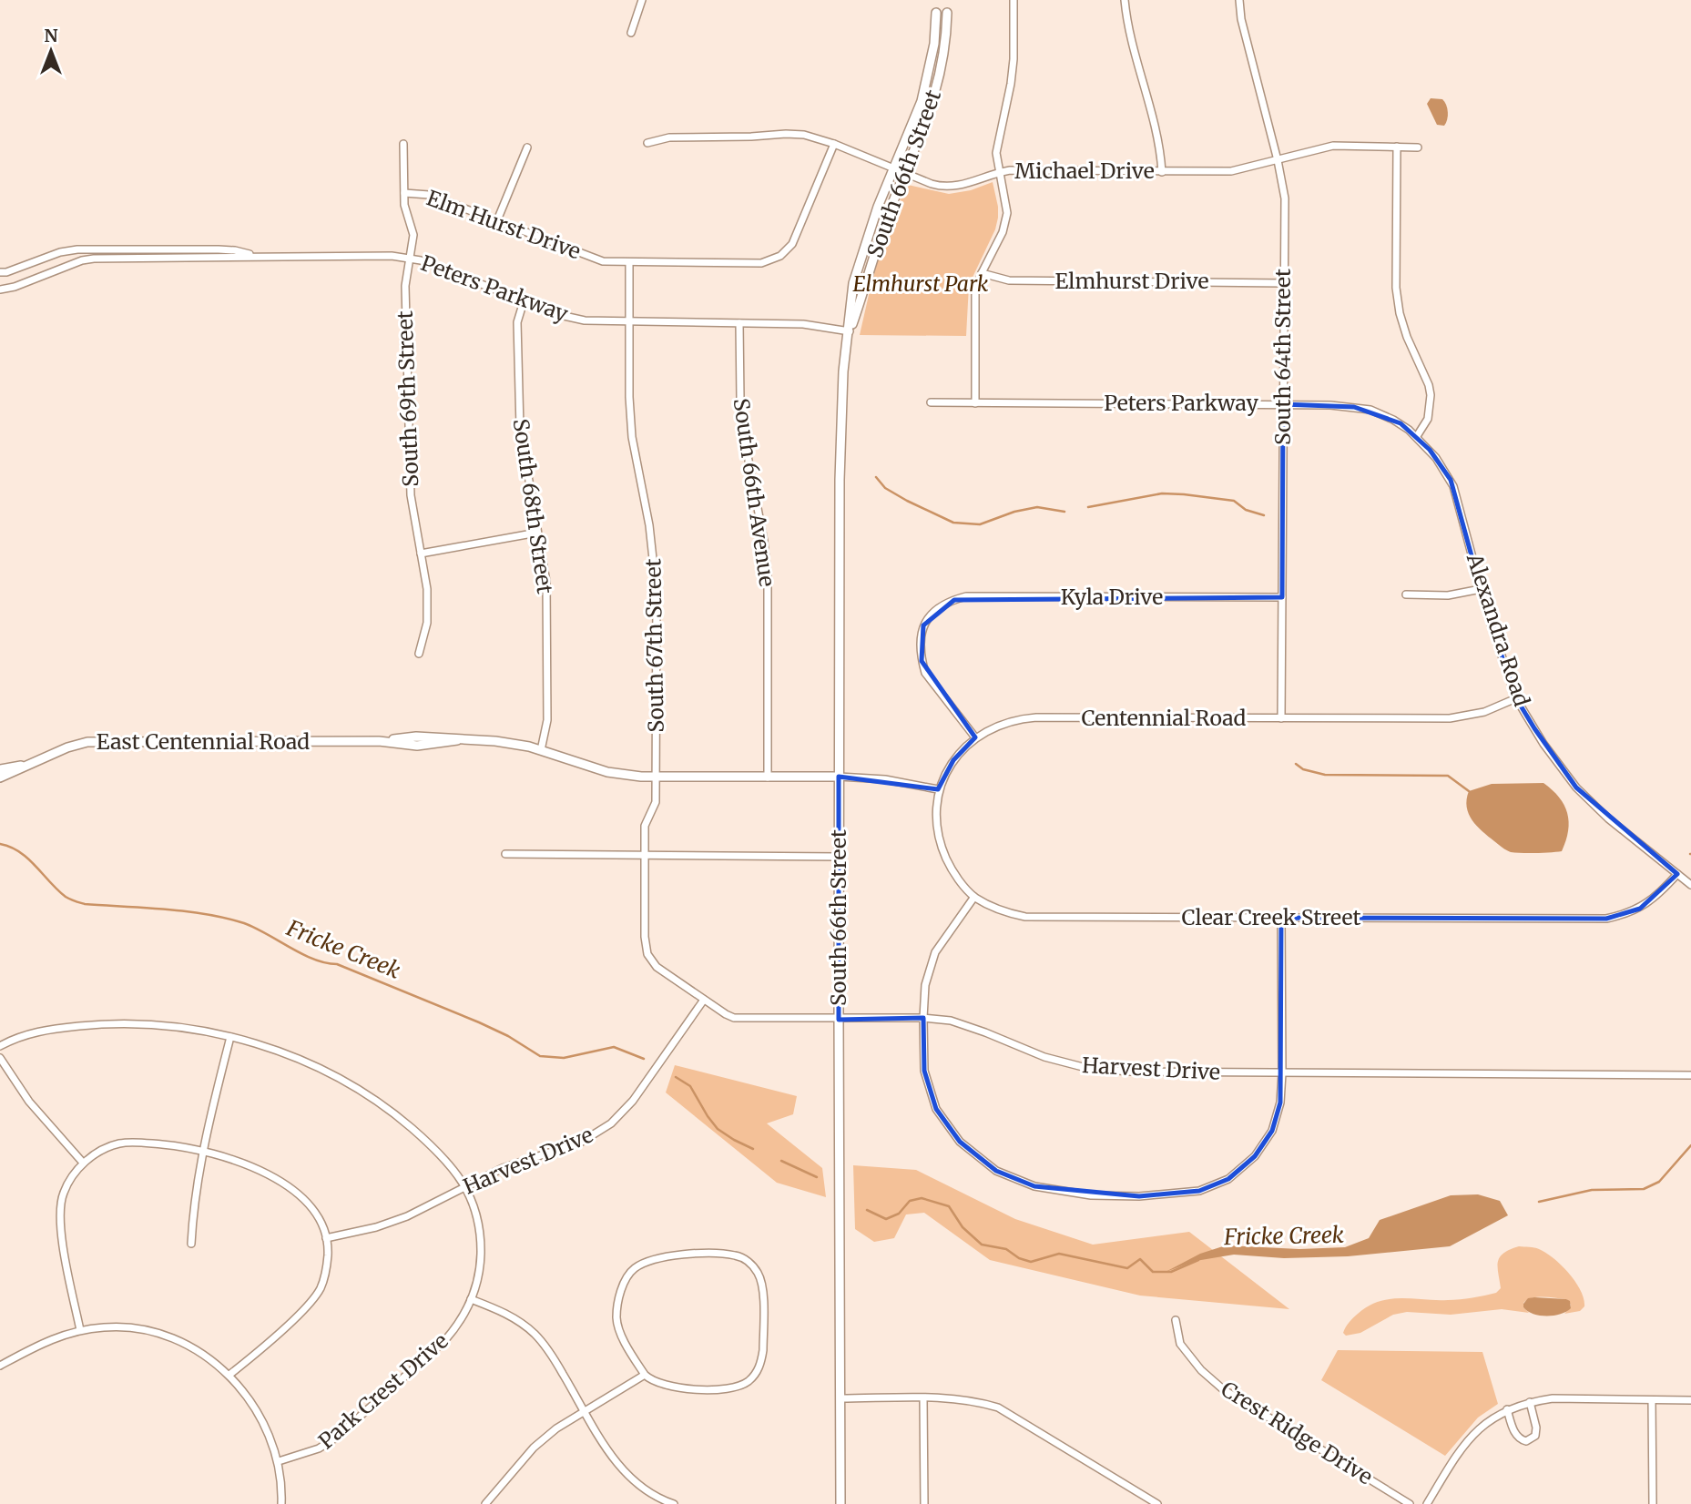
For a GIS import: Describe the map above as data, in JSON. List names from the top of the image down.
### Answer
{
  "streets": {
    "street": [
      "Michael Drive",
      "South 66th Street",
      "Elm Hurst Drive",
      "Elmhurst Drive",
      "Peters Parkway",
      "South 64th Street",
      "South 69th Street",
      "South 66th Avenue",
      "South 68th Street",
      "Kyla Drive",
      "Alexandra Road",
      "South 67th Street",
      "Centennial Road",
      "East Centennial Road",
      "Clear Creek Street",
      "Harvest Drive",
      "Park Crest Drive",
      "Crest Ridge Drive"
    ]
  },
  "crossings": [
    ["Michael Drive", "South 66th Street"],
    ["Michael Drive", "South 64th Street"],
    ["South 66th Street", "Peters Parkway"],
    ["South 66th Street", "East Centennial Road"],
    ["South 66th Street", "Harvest Drive"],
    ["Elm Hurst Drive", "South 69th Street"],
    ["Elm Hurst Drive", "South 67th Street"],
    ["Elmhurst Drive", "South 64th Street"],
    ["Peters Parkway", "South 64th Street"],
    ["Peters Parkway", "South 69th Street"],
    ["Peters Parkway", "South 66th Avenue"],
    ["Peters Parkway", "South 68th Street"],
    ["Peters Parkway", "Alexandra Road"],
    ["Peters Parkway", "South 67th Street"],
    ["South 64th Street", "Kyla Drive"],
    ["South 64th Street", "Centennial Road"],
    ["South 66th Avenue", "East Centennial Road"],
    ["South 68th Street", "East Centennial Road"],
    ["Kyla Drive", "Centennial Road"],
    ["Alexandra Road", "Centennial Road"],
    ["Alexandra Road", "Clear Creek Street"],
    ["South 67th Street", "East Centennial Road"],
    ["South 67th Street", "Harvest Drive"],
    ["Centennial Road", "Clear Creek Street"],
    ["Harvest Drive", "Park Crest Drive"]
  ],
  "water": ["Fricke Creek"],
  "parks": ["Elmhurst Park"],
  "north": "top"
}
